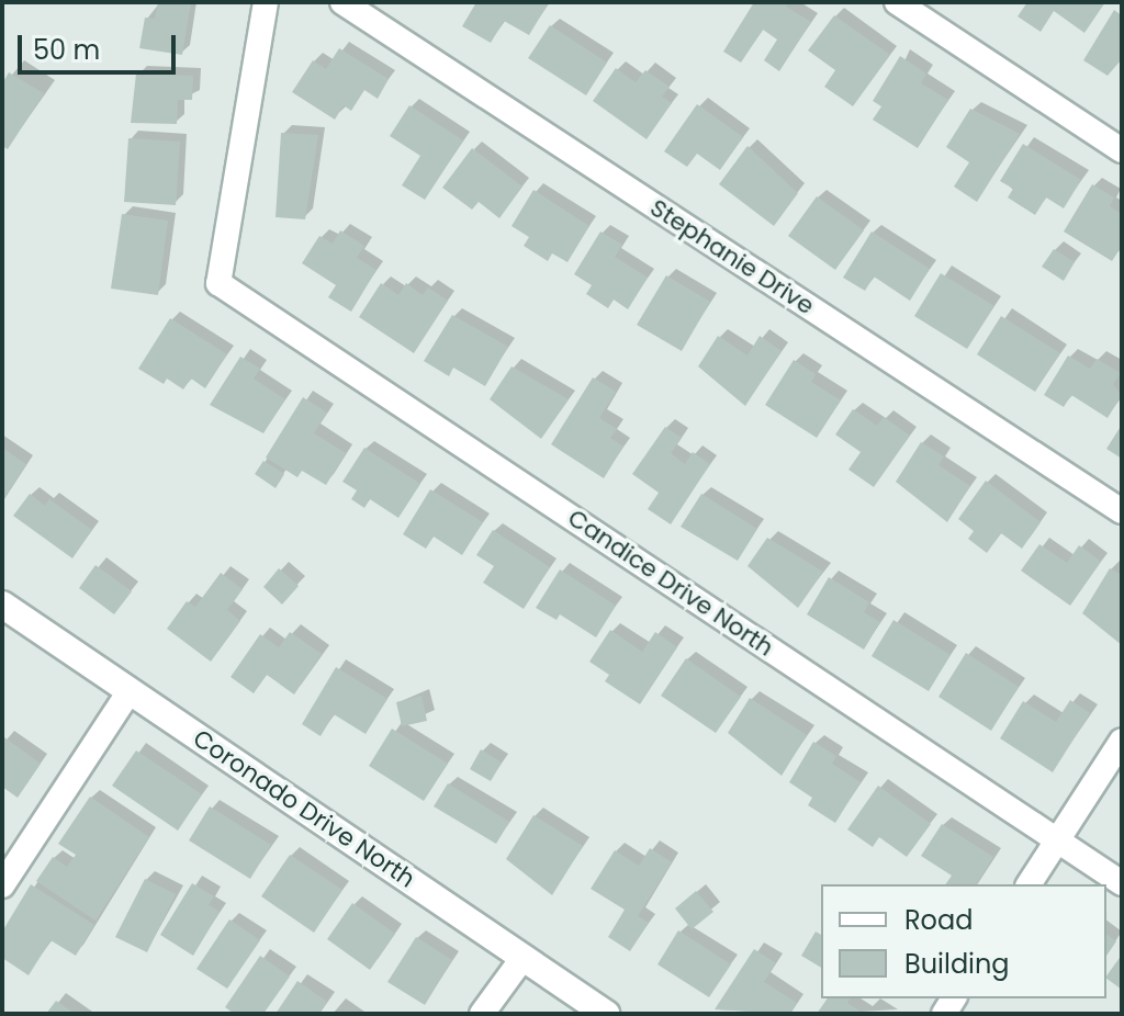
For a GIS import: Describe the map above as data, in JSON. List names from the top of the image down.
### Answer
{
  "streets": {
    "street": ["Stephanie Drive", "Candice Drive North", "Coronado Drive North"]
  },
  "legend": ["Road", "Building"],
  "scale_bar": "50 m"
}
